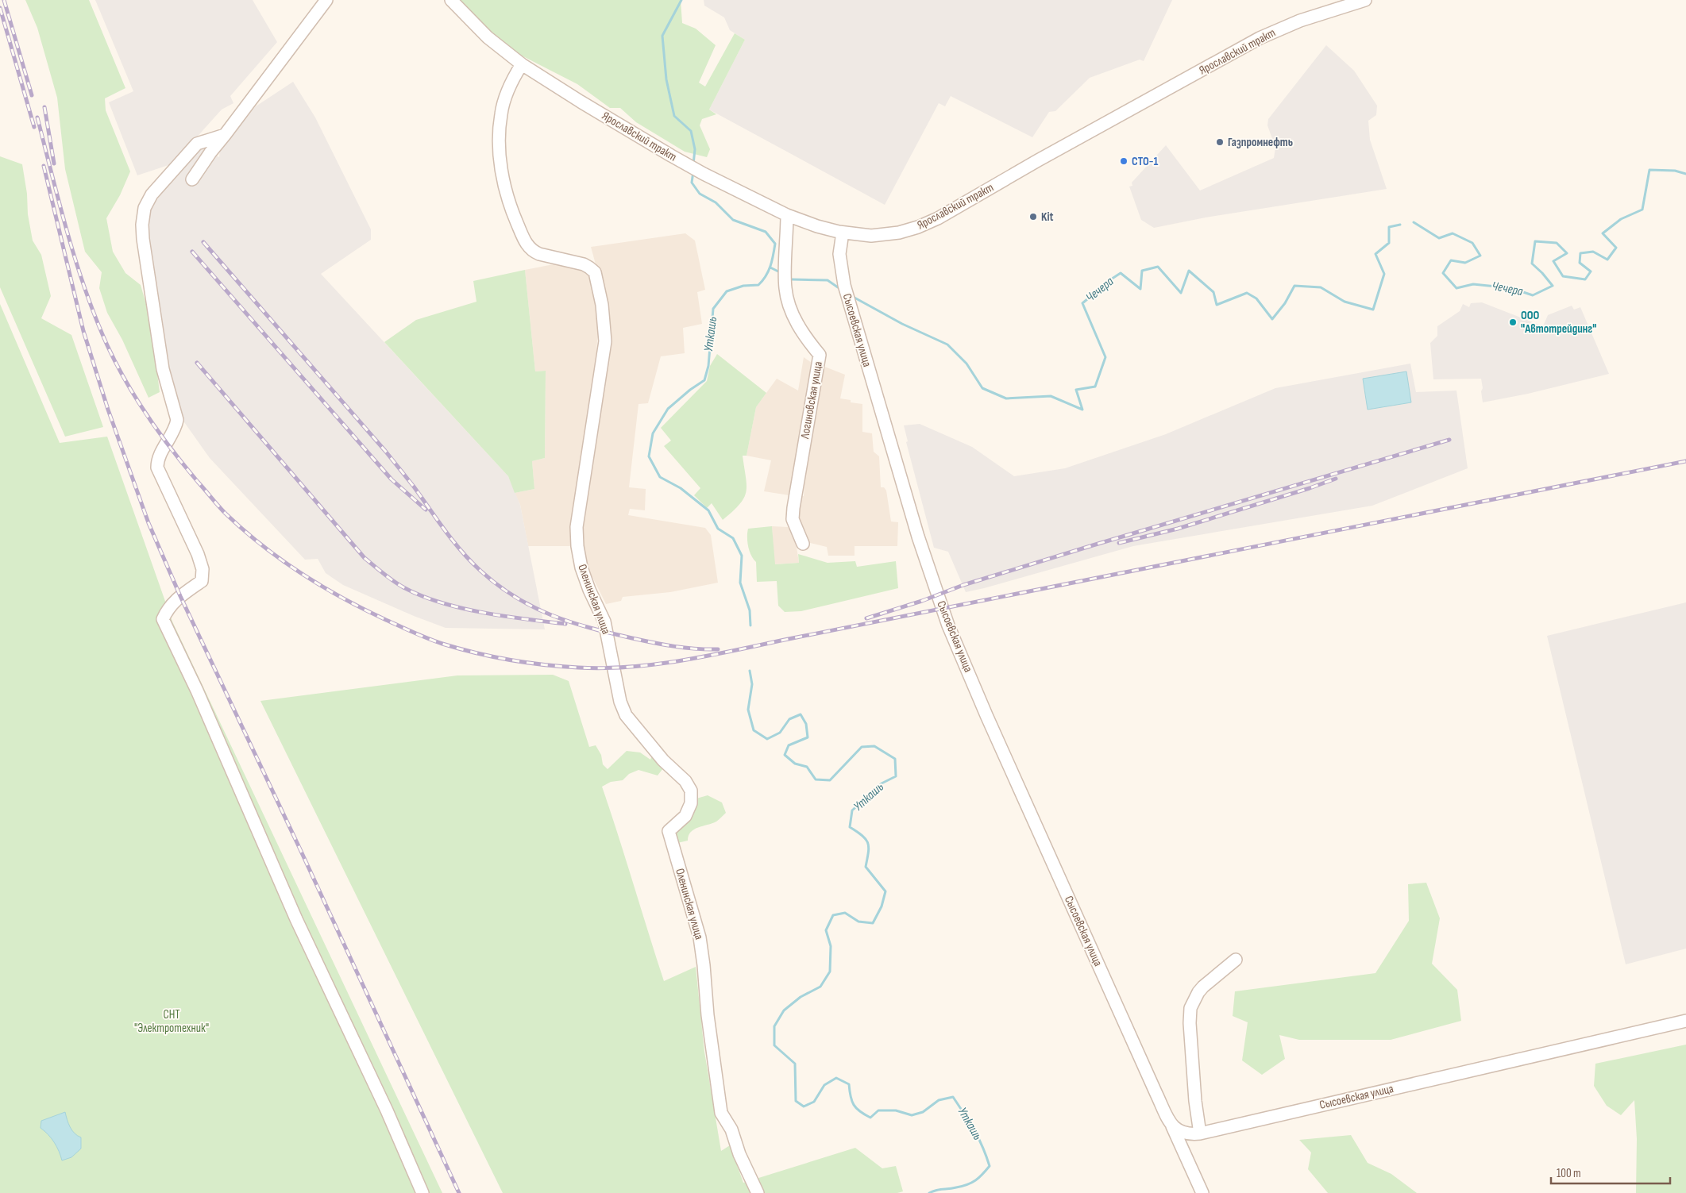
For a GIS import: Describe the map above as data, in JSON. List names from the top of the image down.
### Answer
{
  "streets": {
    "street": [
      "Ярославский тракт",
      "Сысоевская улица",
      "Логиновская улица",
      "Оленинская улица"
    ]
  },
  "crossings": [
    ["Ярославский тракт", "Сысоевская улица"],
    ["Ярославский тракт", "Логиновская улица"],
    ["Ярославский тракт", "Оленинская улица"]
  ],
  "water": ["Чечера", "Уткашь"],
  "parks": ["СНТ \"Электротехник\""],
  "places": [
    "Газпромнефть",
    "СТО-1",
    "Kit",
    "ООО \"Автотрейдинг\""
  ],
  "scale_bar": "100 m"
}
